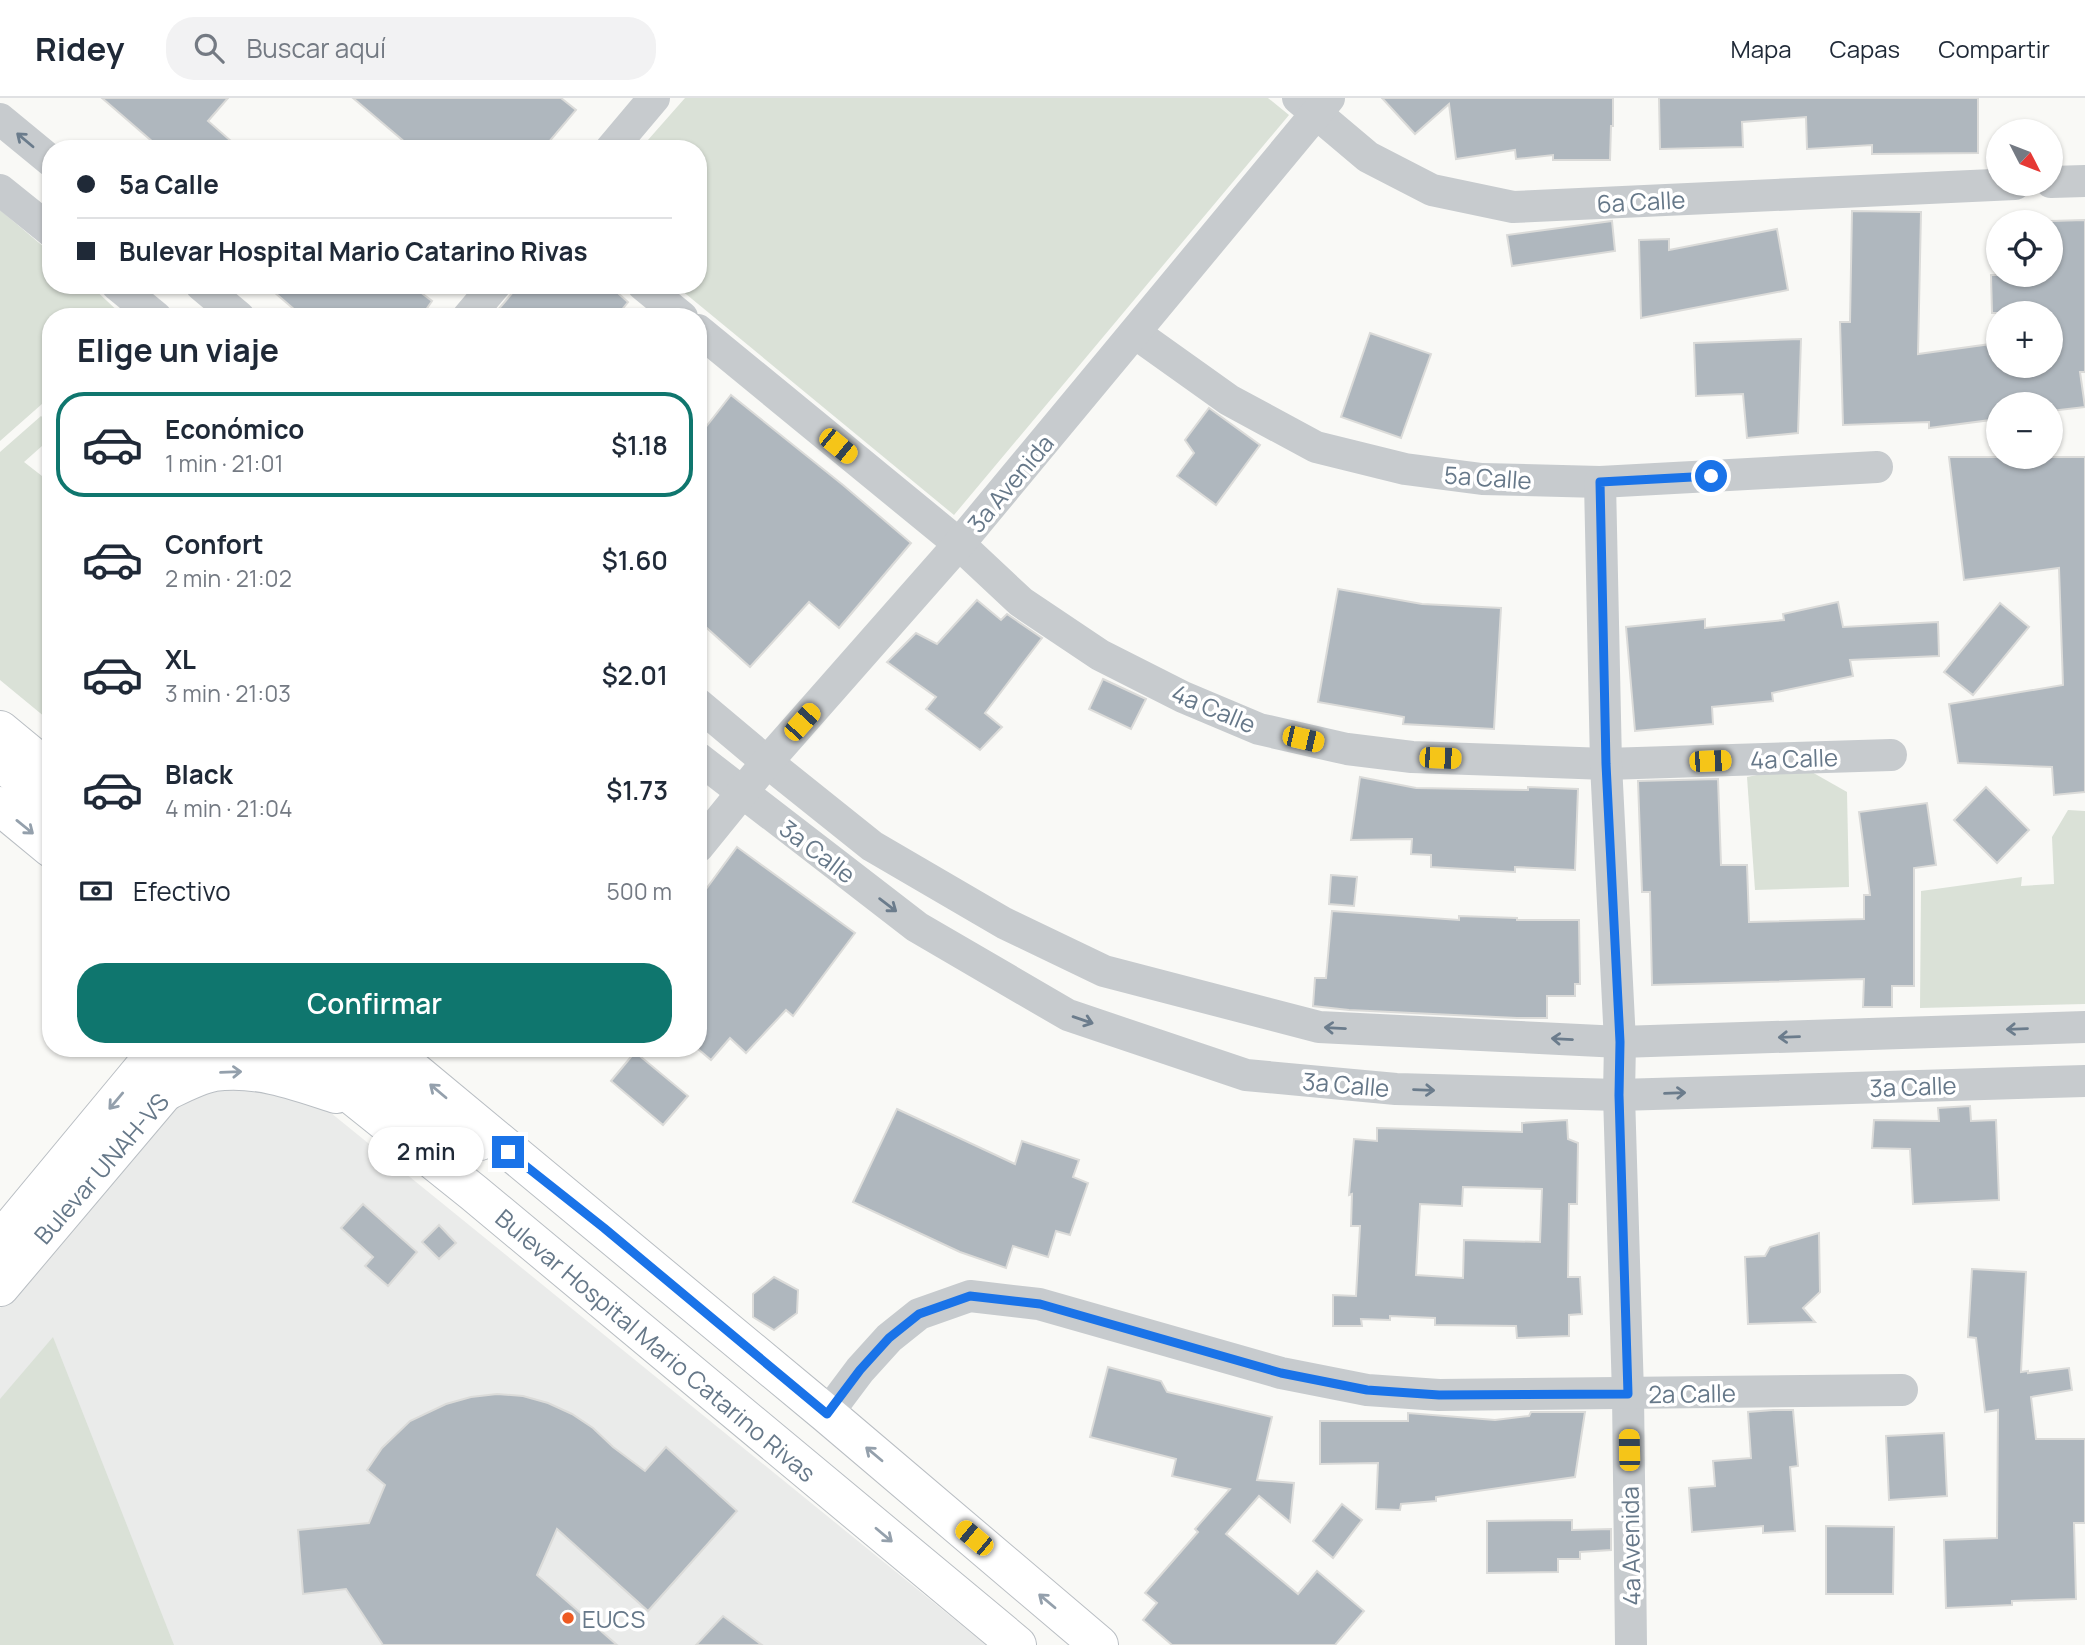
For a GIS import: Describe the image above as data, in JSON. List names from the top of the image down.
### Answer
{
  "streets": {
    "main road": ["Bulevar UNAH-VS", "Bulevar Hospital Mario Catarino Rivas"],
    "street": [
      "6a Calle",
      "5a Calle",
      "3a Avenida",
      "4a Calle",
      "3a Calle",
      "2a Calle",
      "4a Avenida"
    ]
  },
  "crossings": [
    ["6a Calle", "3a Avenida"],
    ["5a Calle", "3a Avenida"],
    ["5a Calle", "4a Avenida"],
    ["3a Avenida", "4a Calle"],
    ["3a Avenida", "3a Calle"],
    ["4a Calle", "4a Avenida"],
    ["3a Calle", "4a Avenida"],
    ["2a Calle", "4a Avenida"]
  ],
  "places": ["EUCS"],
  "north": "bottom right",
  "page": {
    "header": "Ridey",
    "search": "Buscar aquí",
    "nav": ["Mapa", "Capas", "Compartir"],
    "map_buttons": ["+", "−"],
    "banner": ["5a Calle", "Bulevar Hospital Mario Catarino Rivas"],
    "heading": "Elige un viaje",
    "list": [
      {
        "name": "Económico",
        "note": "1 min · 21:01",
        "value": "$1.18"
      },
      {
        "name": "Confort",
        "note": "2 min · 21:02",
        "value": "$1.60"
      },
      {
        "name": "XL",
        "note": "3 min · 21:03",
        "value": "$2.01"
      },
      {
        "name": "Black",
        "note": "4 min · 21:04",
        "value": "$1.73"
      }
    ],
    "pay": ["Efectivo", "500 m"],
    "buttons": "Confirmar",
    "bubble": "2 min"
  }
}
